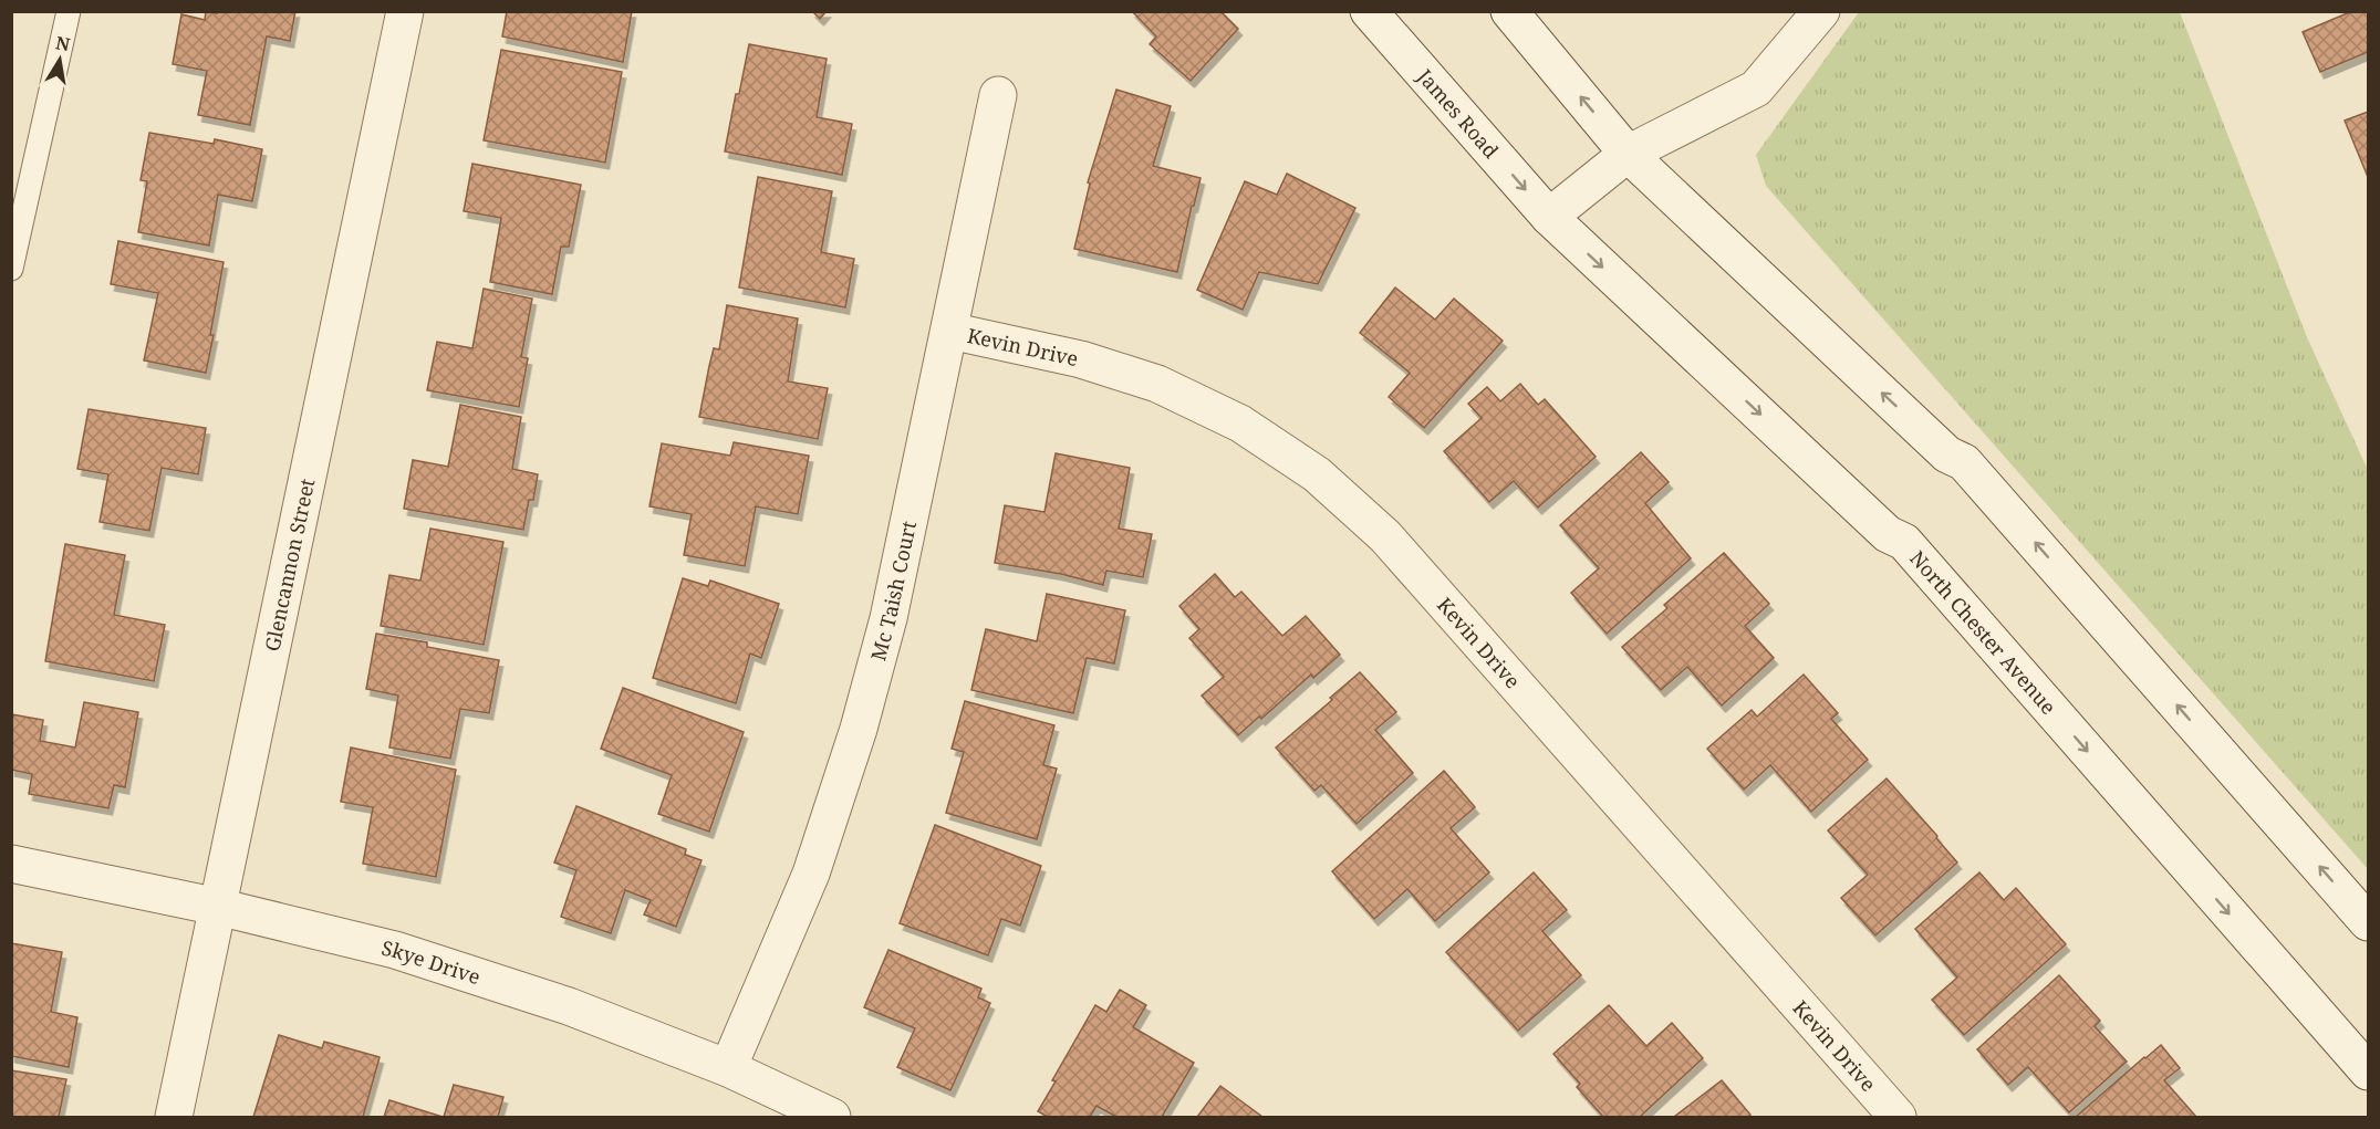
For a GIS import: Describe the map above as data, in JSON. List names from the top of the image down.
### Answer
{
  "streets": {
    "street": [
      "James Road",
      "Kevin Drive",
      "Glencannon Street",
      "Mc Taish Court",
      "North Chester Avenue",
      "Skye Drive"
    ]
  },
  "crossings": [
    ["James Road", "North Chester Avenue"],
    ["Kevin Drive", "Mc Taish Court"],
    ["Glencannon Street", "Skye Drive"],
    ["Mc Taish Court", "Skye Drive"]
  ],
  "north": "top"
}
